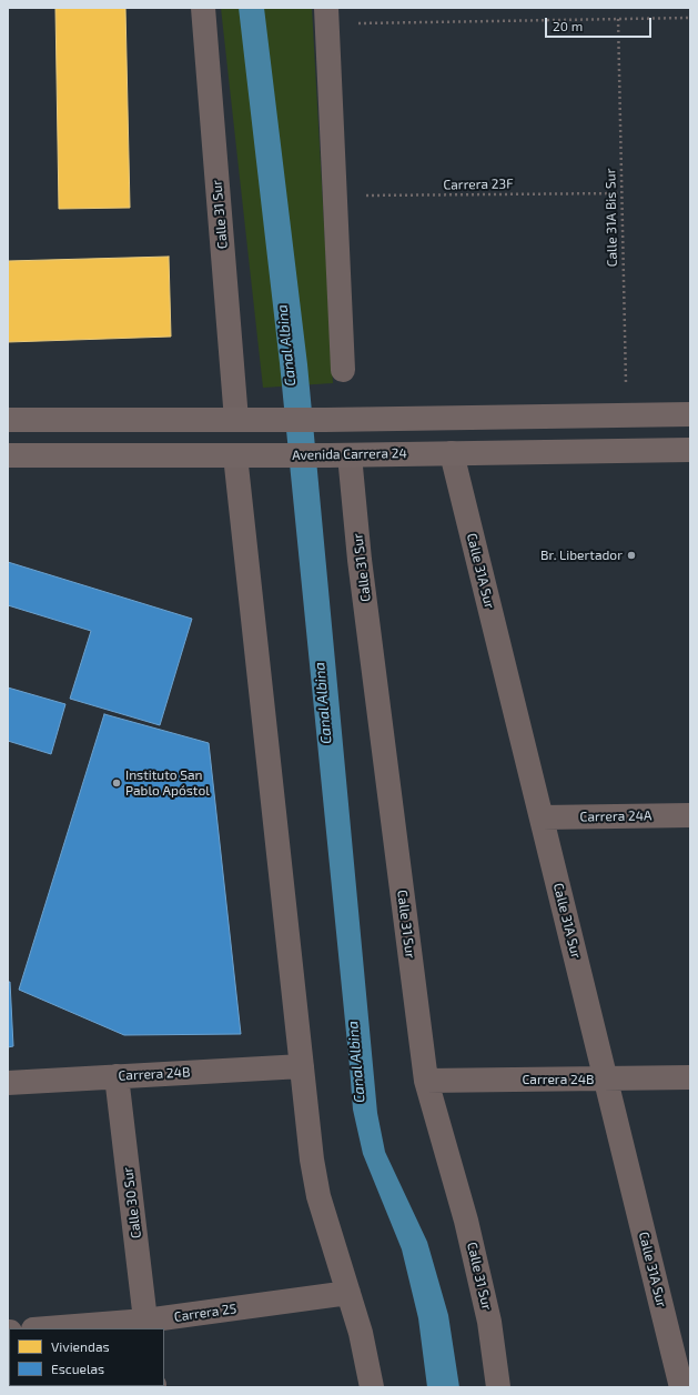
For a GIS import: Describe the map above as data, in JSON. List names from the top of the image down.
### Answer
{
  "streets": {
    "main road": ["Avenida Carrera 24"],
    "street": [
      "Calle 31 Sur",
      "Calle 31A Sur",
      "Carrera 24A",
      "Carrera 24B",
      "Calle 30 Sur",
      "Carrera 25"
    ],
    "path": ["Carrera 23F", "Calle 31A Bis Sur"]
  },
  "crossings": [
    ["Carrera 23F", "Calle 31A Bis Sur"],
    ["Calle 31 Sur", "Avenida Carrera 24"],
    ["Calle 31 Sur", "Carrera 24B"],
    ["Avenida Carrera 24", "Calle 31A Sur"],
    ["Calle 31A Sur", "Carrera 24A"],
    ["Calle 31A Sur", "Carrera 24B"],
    ["Carrera 24B", "Calle 30 Sur"],
    ["Calle 30 Sur", "Carrera 25"]
  ],
  "water": ["Canal Albina"],
  "places": ["Br. Libertador", "Instituto San Pablo Apóstol"],
  "legend": ["Viviendas", "Escuelas"],
  "scale_bar": "20 m"
}
